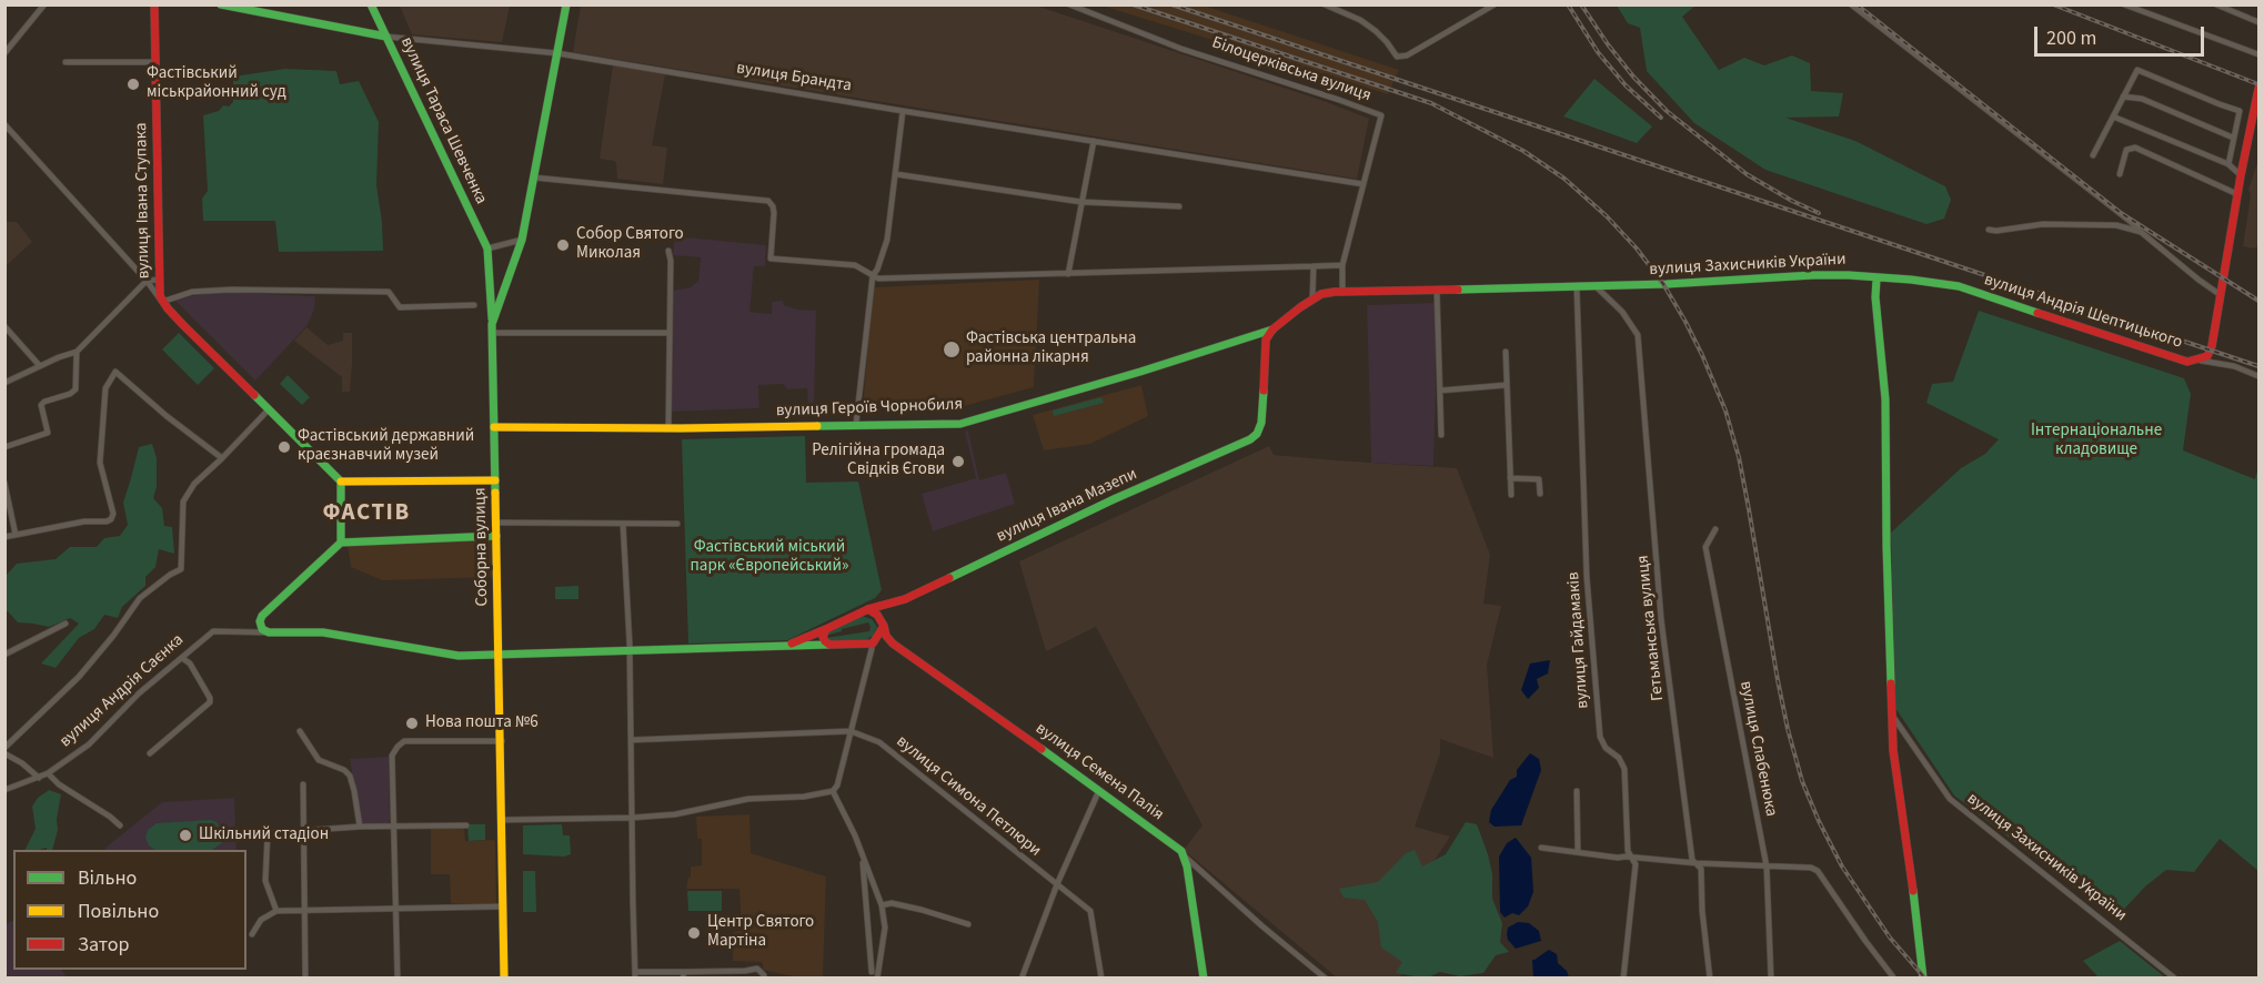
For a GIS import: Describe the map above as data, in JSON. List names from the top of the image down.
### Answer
{
  "streets": {
    "street": [
      "Білоцерківська вулиця",
      "вулиця Брандта",
      "вулиця Тараса Шевченка",
      "вулиця Івана Ступака",
      "вулиця Захисників України",
      "вулиця Андрія Шептицького",
      "вулиця Героїв Чорнобиля",
      "вулиця Івана Мазепи",
      "Соборна вулиця",
      "Гетьманська вулиця",
      "вулиця Гайдамаків",
      "вулиця Андрія Саєнка",
      "вулиця Слабенюка",
      "вулиця Семена Палія",
      "вулиця Симона Петлюри"
    ]
  },
  "crossings": [
    ["Білоцерківська вулиця", "вулиця Брандта"],
    ["Білоцерківська вулиця", "вулиця Захисників України"],
    ["вулиця Брандта", "вулиця Тараса Шевченка"],
    ["вулиця Брандта", "Соборна вулиця"],
    ["вулиця Захисників України", "вулиця Андрія Шептицького"],
    ["вулиця Захисників України", "Гетьманська вулиця"],
    ["вулиця Захисників України", "вулиця Гайдамаків"],
    ["вулиця Героїв Чорнобиля", "вулиця Івана Мазепи"],
    ["вулиця Героїв Чорнобиля", "Соборна вулиця"],
    ["Соборна вулиця", "вулиця Андрія Саєнка"]
  ],
  "districts": ["ФАСТІВ"],
  "parks": ["Інтернаціональне кладовище", "Фастівський міський парк «Європейський»"],
  "places": [
    "Фастівський міськрайонний суд",
    "Собор Святого Миколая",
    "Фастівська центральна районна лікарня",
    "Фастівський державний краєзнавчий музей",
    "Релігійна громада Свідків Єгови",
    "Нова пошта №6",
    "Шкільний стадіон",
    "Центр Святого Мартіна"
  ],
  "legend": ["Вільно", "Повільно", "Затор"],
  "scale_bar": "200 m"
}
